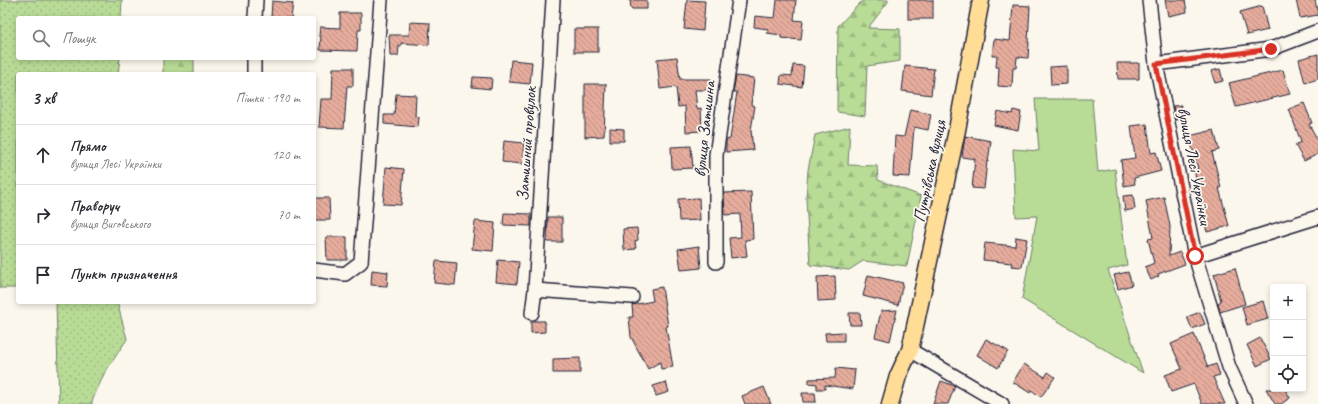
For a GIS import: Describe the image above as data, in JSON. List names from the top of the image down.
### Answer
{
  "streets": {
    "main road": ["Путрівська вулиця"],
    "street": ["вулиця Затишна", "Затишний провулок", "вулиця Лесі Українки"]
  },
  "page": {
    "search": "Пошук",
    "heading": ["3 хв", "Пішки · 190 m"],
    "list": [
      ["Прямо", "вулиця Лесі Українки", "120 m"],
      ["Праворуч", "вулиця Виговського", "70 m"],
      "Пункт призначення"
    ],
    "map_buttons": ["+", "−"]
  }
}
